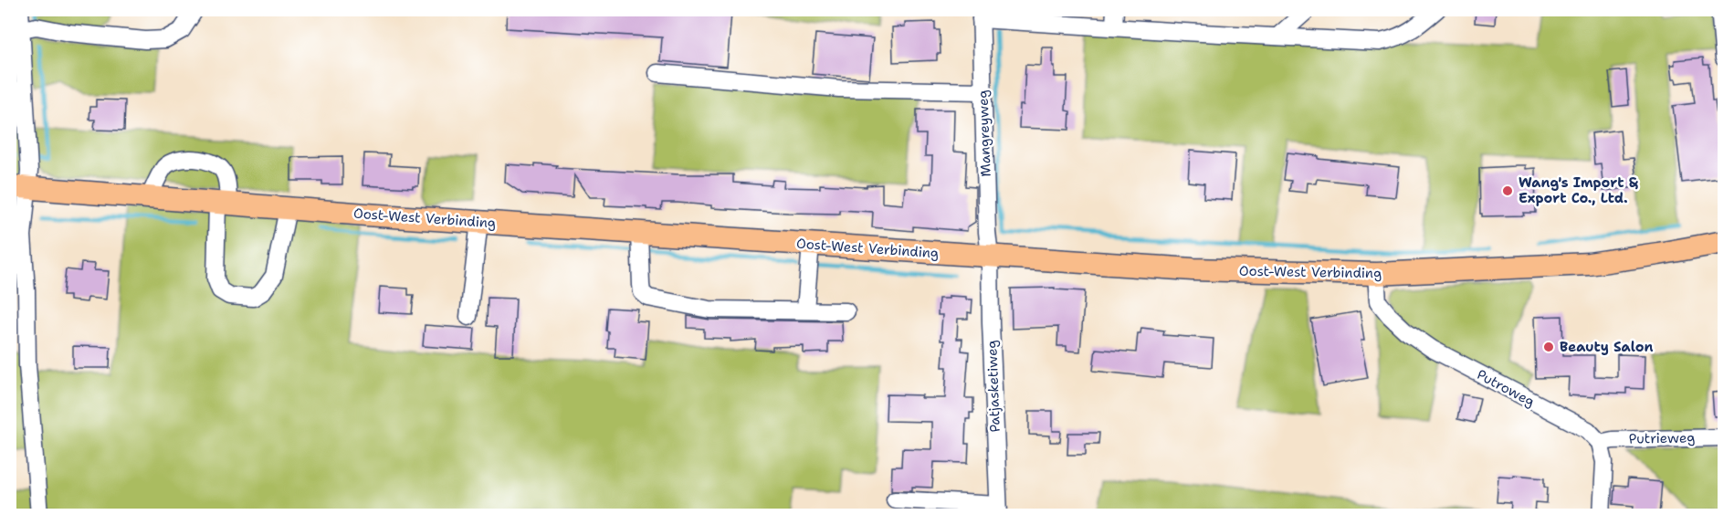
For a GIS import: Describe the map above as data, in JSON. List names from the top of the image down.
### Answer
{
  "streets": {
    "main road": ["Oost-West Verbinding"],
    "street": [
      "Mangreyweg",
      "Patjasketiweg",
      "Putroweg",
      "Putrieweg"
    ]
  },
  "crossings": [
    ["Mangreyweg", "Oost-West Verbinding"],
    ["Mangreyweg", "Patjasketiweg"],
    ["Oost-West Verbinding", "Patjasketiweg"],
    ["Oost-West Verbinding", "Putroweg"],
    ["Putroweg", "Putrieweg"]
  ],
  "places": ["Wang's Import & Export Co., Ltd.", "Beauty Salon"]
}
